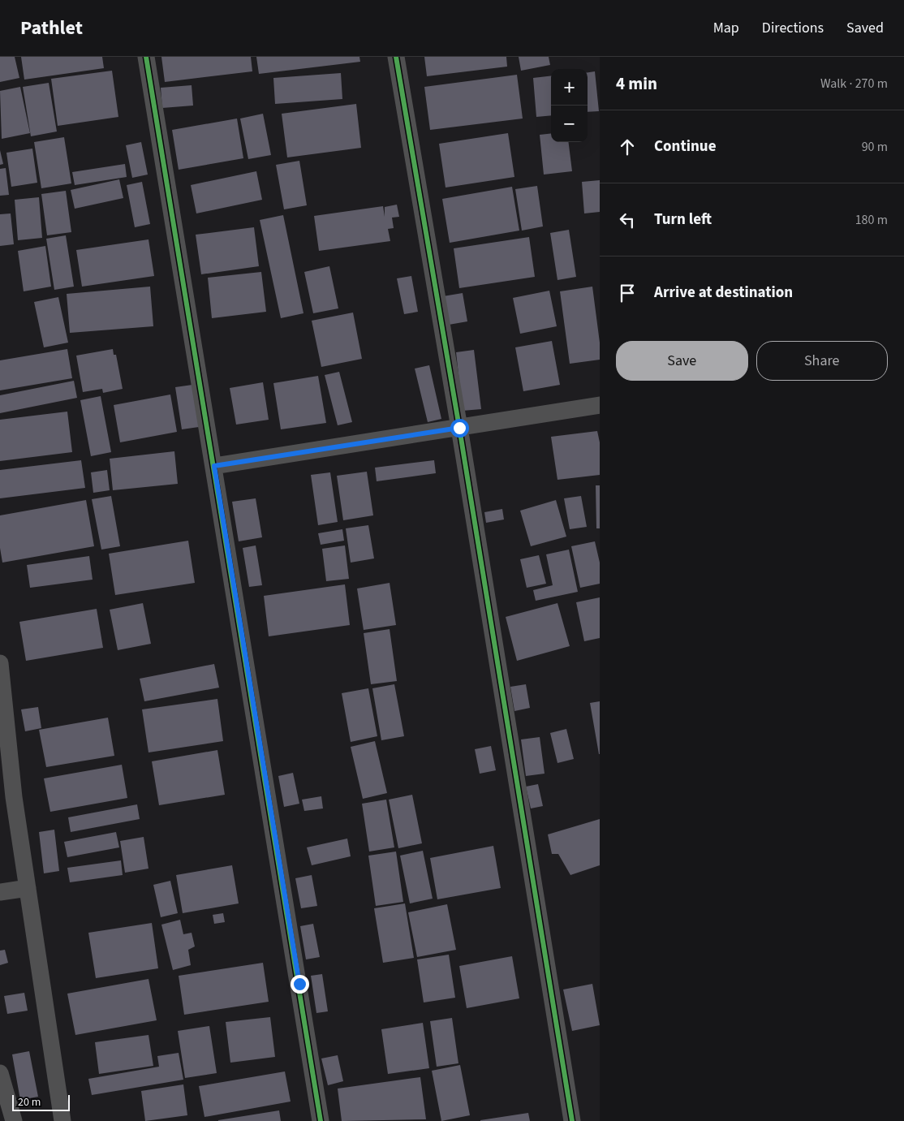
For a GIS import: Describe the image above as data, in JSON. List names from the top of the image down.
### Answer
{
  "scale_bar": "20 m",
  "page": {
    "header": "Pathlet",
    "nav": ["Map", "Directions", "Saved"],
    "heading": ["4 min", "Walk · 270 m"],
    "map_buttons": ["+", "−"],
    "list": [
      ["Continue", "90 m"],
      ["Turn left", "180 m"],
      "Arrive at destination"
    ],
    "buttons": ["Save", "Share"],
    "scale": "20 m"
  }
}
